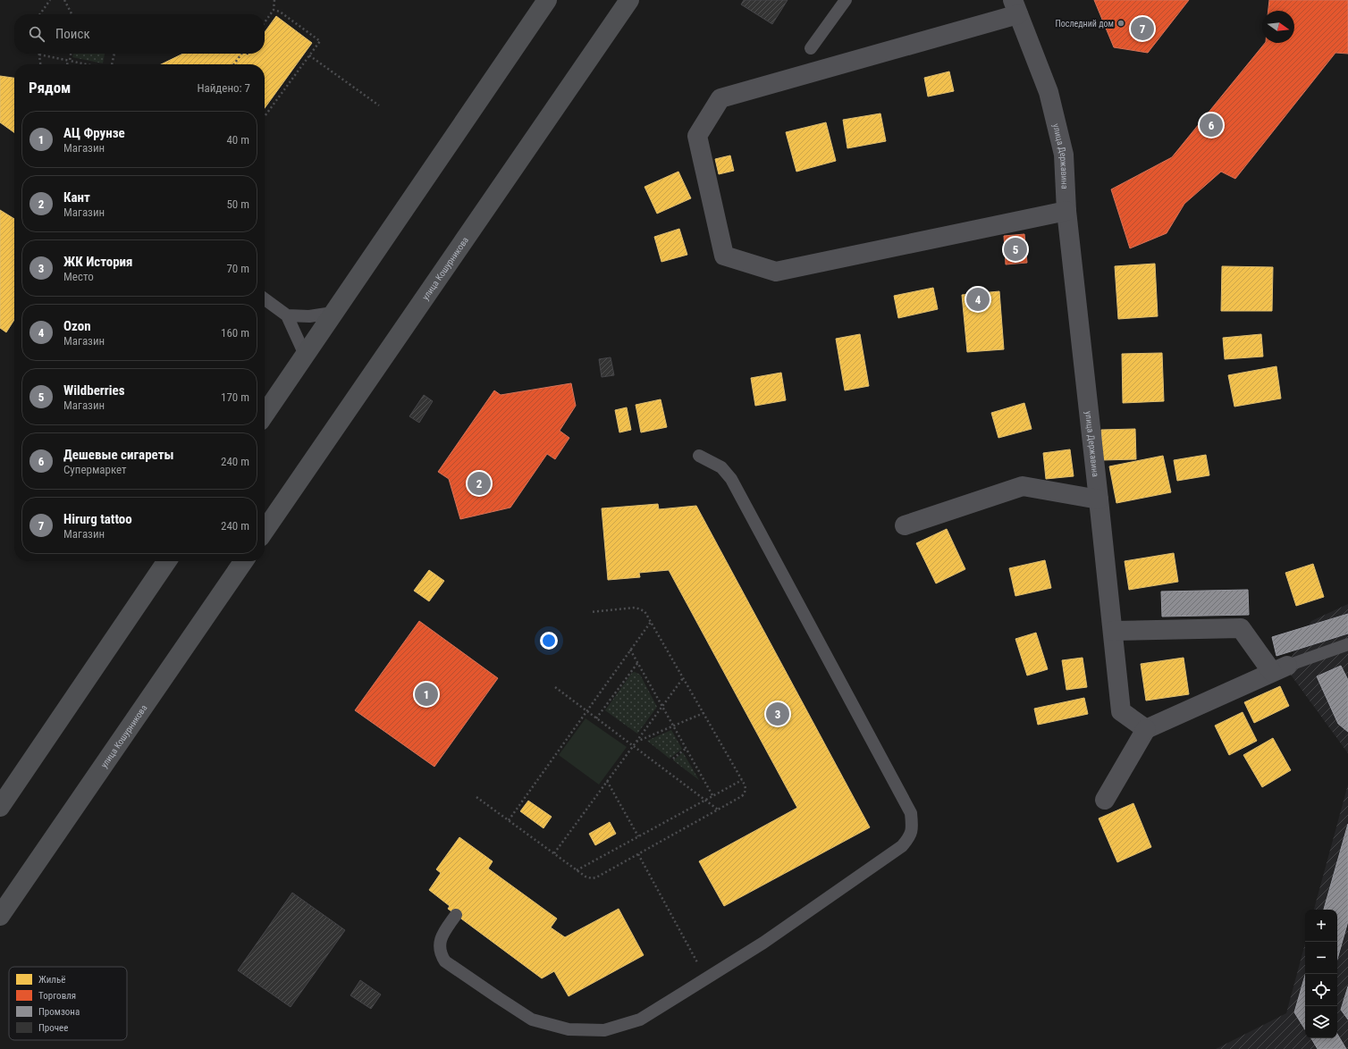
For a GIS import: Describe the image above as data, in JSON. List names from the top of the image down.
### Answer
{
  "streets": {
    "main road": ["улица Кошурникова"],
    "street": ["улица Державина"]
  },
  "places": ["Последний дом"],
  "legend": [
    "Жильё",
    "Торговля",
    "Промзона",
    "Прочее"
  ],
  "north": "right",
  "page": {
    "search": "Поиск",
    "pins": [
      "7",
      "6",
      "5",
      "4",
      "2",
      "1",
      "3"
    ],
    "heading": ["Рядом", "Найдено: 7"],
    "list": [
      {
        "mark": "1",
        "name": "АЦ Фрунзе",
        "note": "Магазин",
        "value": "40 m"
      },
      {
        "mark": "2",
        "name": "Кант",
        "note": "Магазин",
        "value": "50 m"
      },
      {
        "mark": "3",
        "name": "ЖК История",
        "note": "Место",
        "value": "70 m"
      },
      {
        "mark": "4",
        "name": "Ozon",
        "note": "Магазин",
        "value": "160 m"
      },
      {
        "mark": "5",
        "name": "Wildberries",
        "note": "Магазин",
        "value": "170 m"
      },
      {
        "mark": "6",
        "name": "Дешевые сигареты",
        "note": "Супермаркет",
        "value": "240 m"
      },
      {
        "mark": "7",
        "name": "Hirurg tattoo",
        "note": "Магазин",
        "value": "240 m"
      }
    ],
    "map_buttons": ["+", "−"]
  }
}
